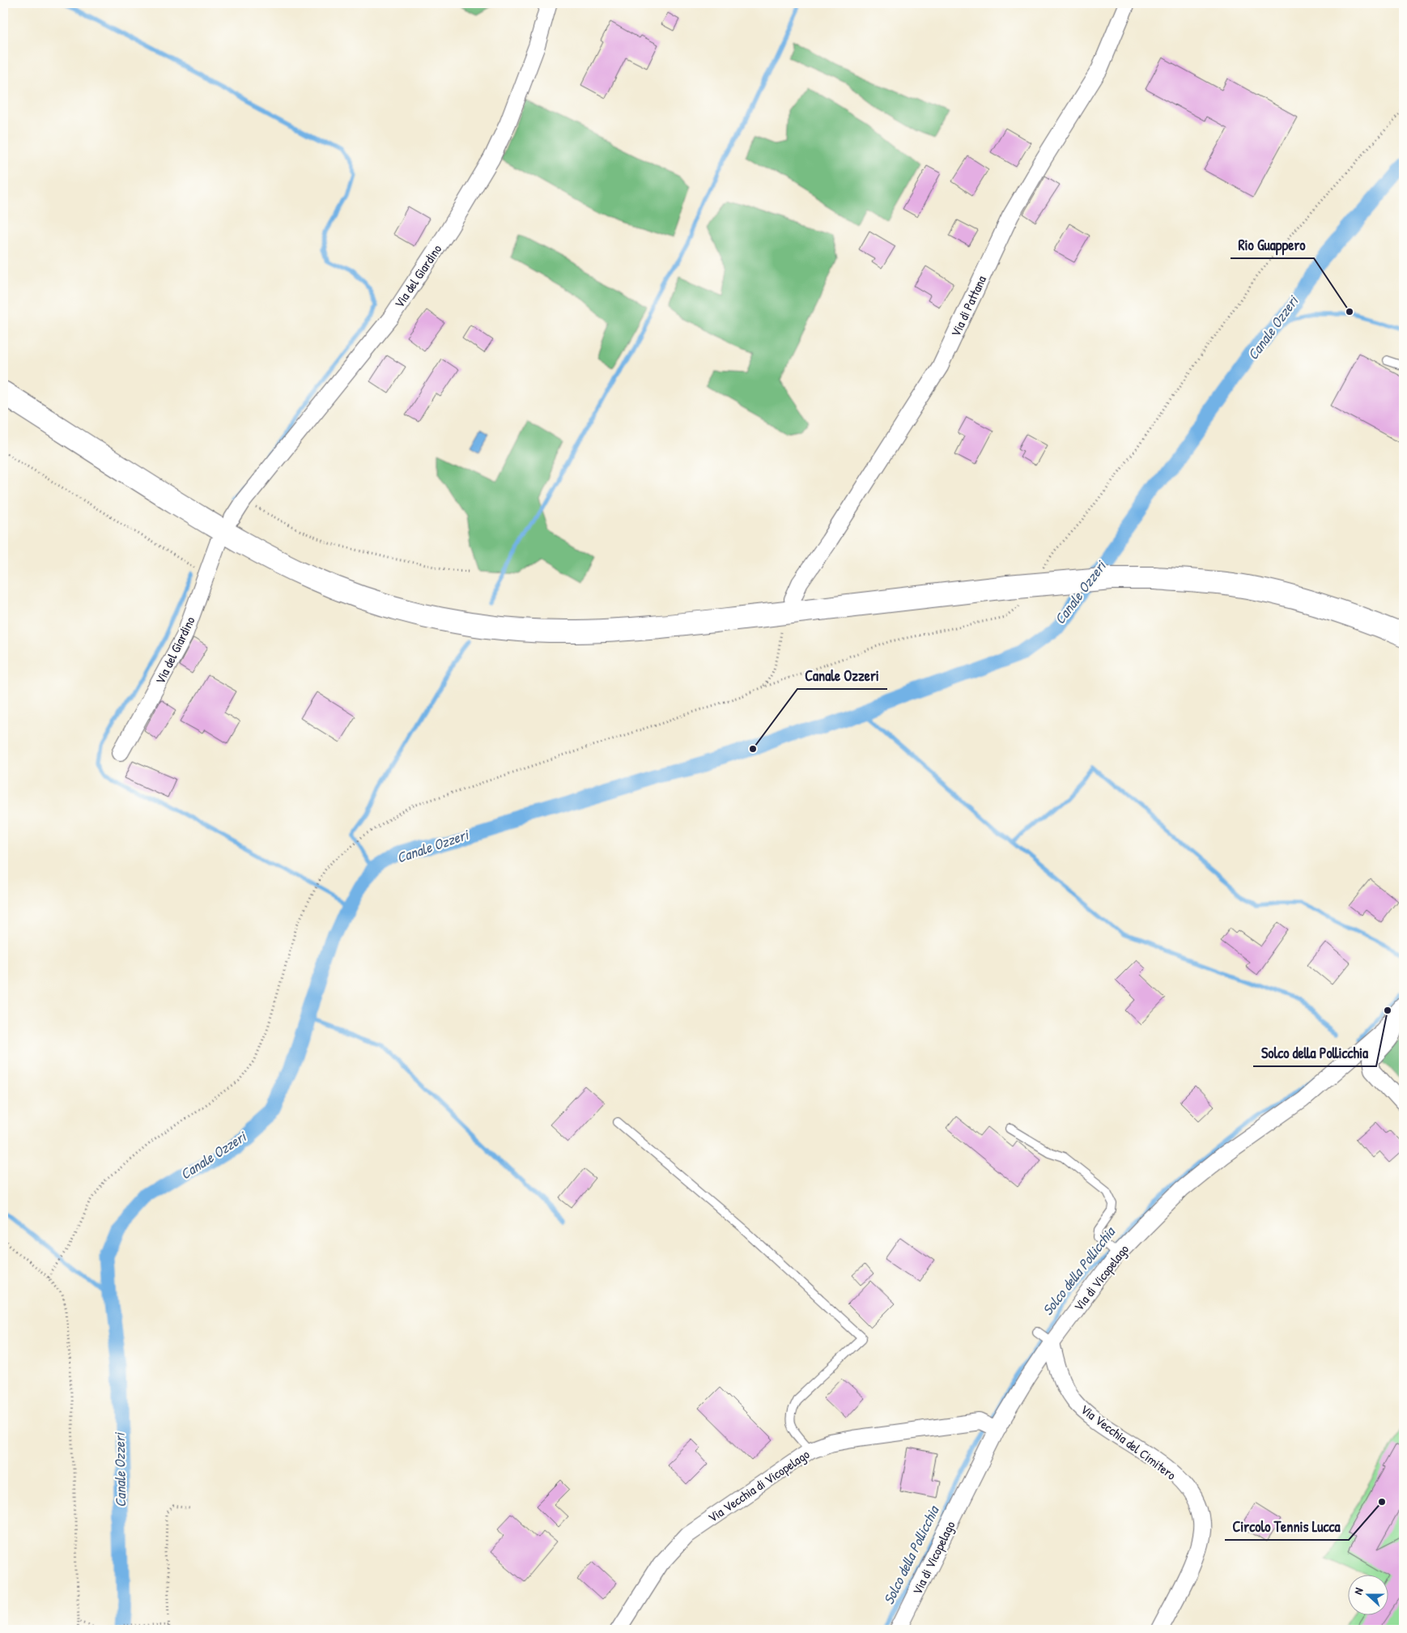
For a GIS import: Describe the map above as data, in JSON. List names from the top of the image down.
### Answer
{
  "streets": {
    "street": [
      "Via del Giardino",
      "Via di Pattana",
      "Via di Vicopelago",
      "Via Vecchia del Cimitero",
      "Via Vecchia di Vicopelago"
    ]
  },
  "crossings": [
    ["Via di Vicopelago", "Via Vecchia del Cimitero"],
    ["Via di Vicopelago", "Via Vecchia di Vicopelago"]
  ],
  "water": ["Canale Ozzeri", "Solco della Pollicchia"],
  "places": [
    "Rio Guappero",
    "Canale Ozzeri",
    "Solco della Pollicchia",
    "Circolo Tennis Lucca"
  ],
  "north": "left"
}
